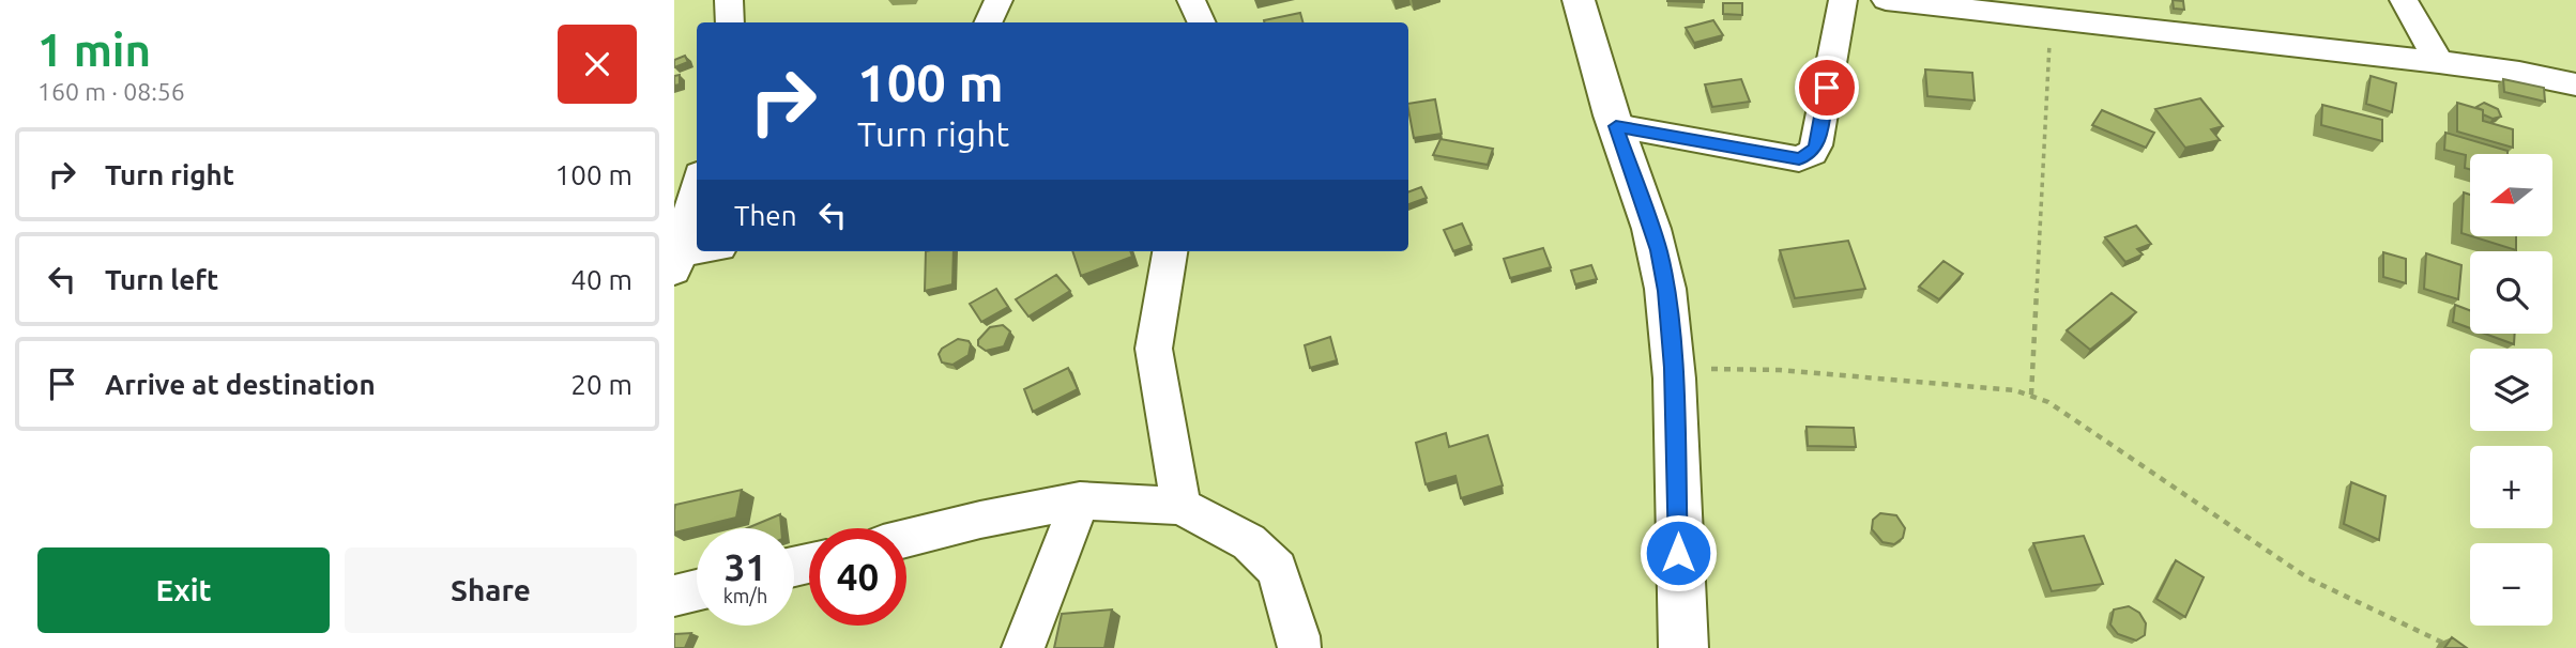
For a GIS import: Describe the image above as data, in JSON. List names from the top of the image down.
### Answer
{
  "north": "left",
  "page": {
    "heading": ["1 min", "160 m · 08:56"],
    "turn": ["100 m", "Turn right"],
    "list": [
      {
        "name": "Turn right",
        "value": "100 m"
      },
      {
        "name": "Turn left",
        "value": "40 m"
      },
      {
        "name": "Arrive at destination",
        "value": "20 m"
      }
    ],
    "map_buttons": ["+", "−"],
    "then": "Then",
    "speed": "31 km/h",
    "limit": "40",
    "buttons": ["Exit", "Share"]
  }
}
